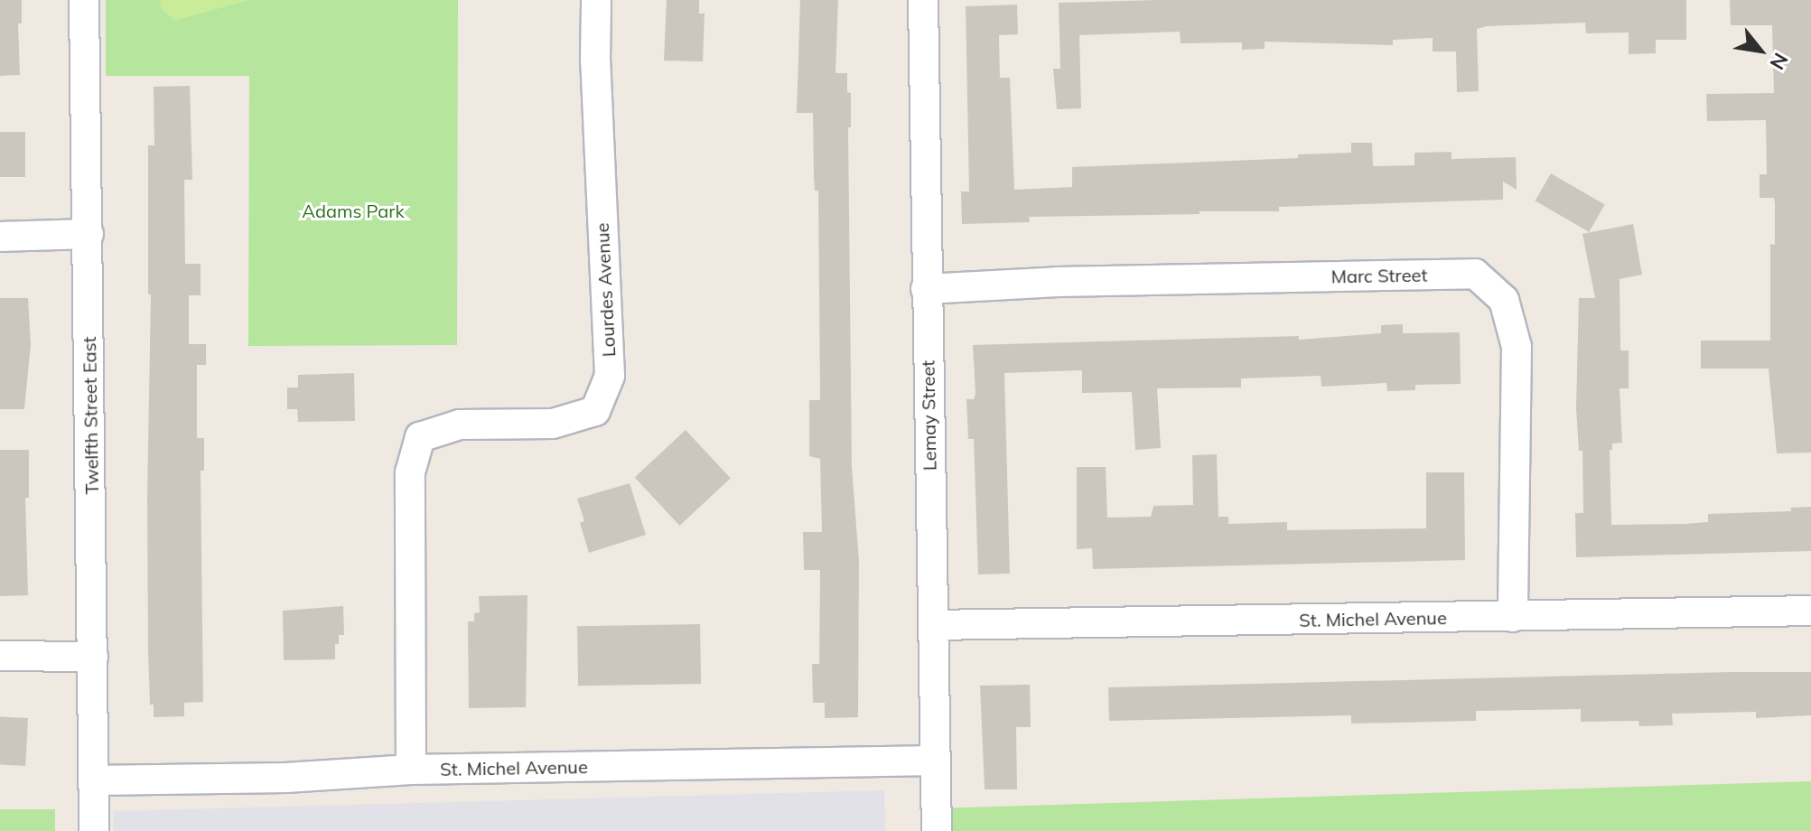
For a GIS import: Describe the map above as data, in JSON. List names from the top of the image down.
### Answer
{
  "streets": {
    "street": [
      "Marc Street",
      "Lourdes Avenue",
      "Twelfth Street East",
      "Lemay Street",
      "St. Michel Avenue"
    ]
  },
  "crossings": [
    ["Marc Street", "Lemay Street"],
    ["Marc Street", "St. Michel Avenue"],
    ["Lourdes Avenue", "St. Michel Avenue"],
    ["Twelfth Street East", "St. Michel Avenue"],
    ["Lemay Street", "St. Michel Avenue"]
  ],
  "parks": ["Adams Park"],
  "north": "bottom right"
}
